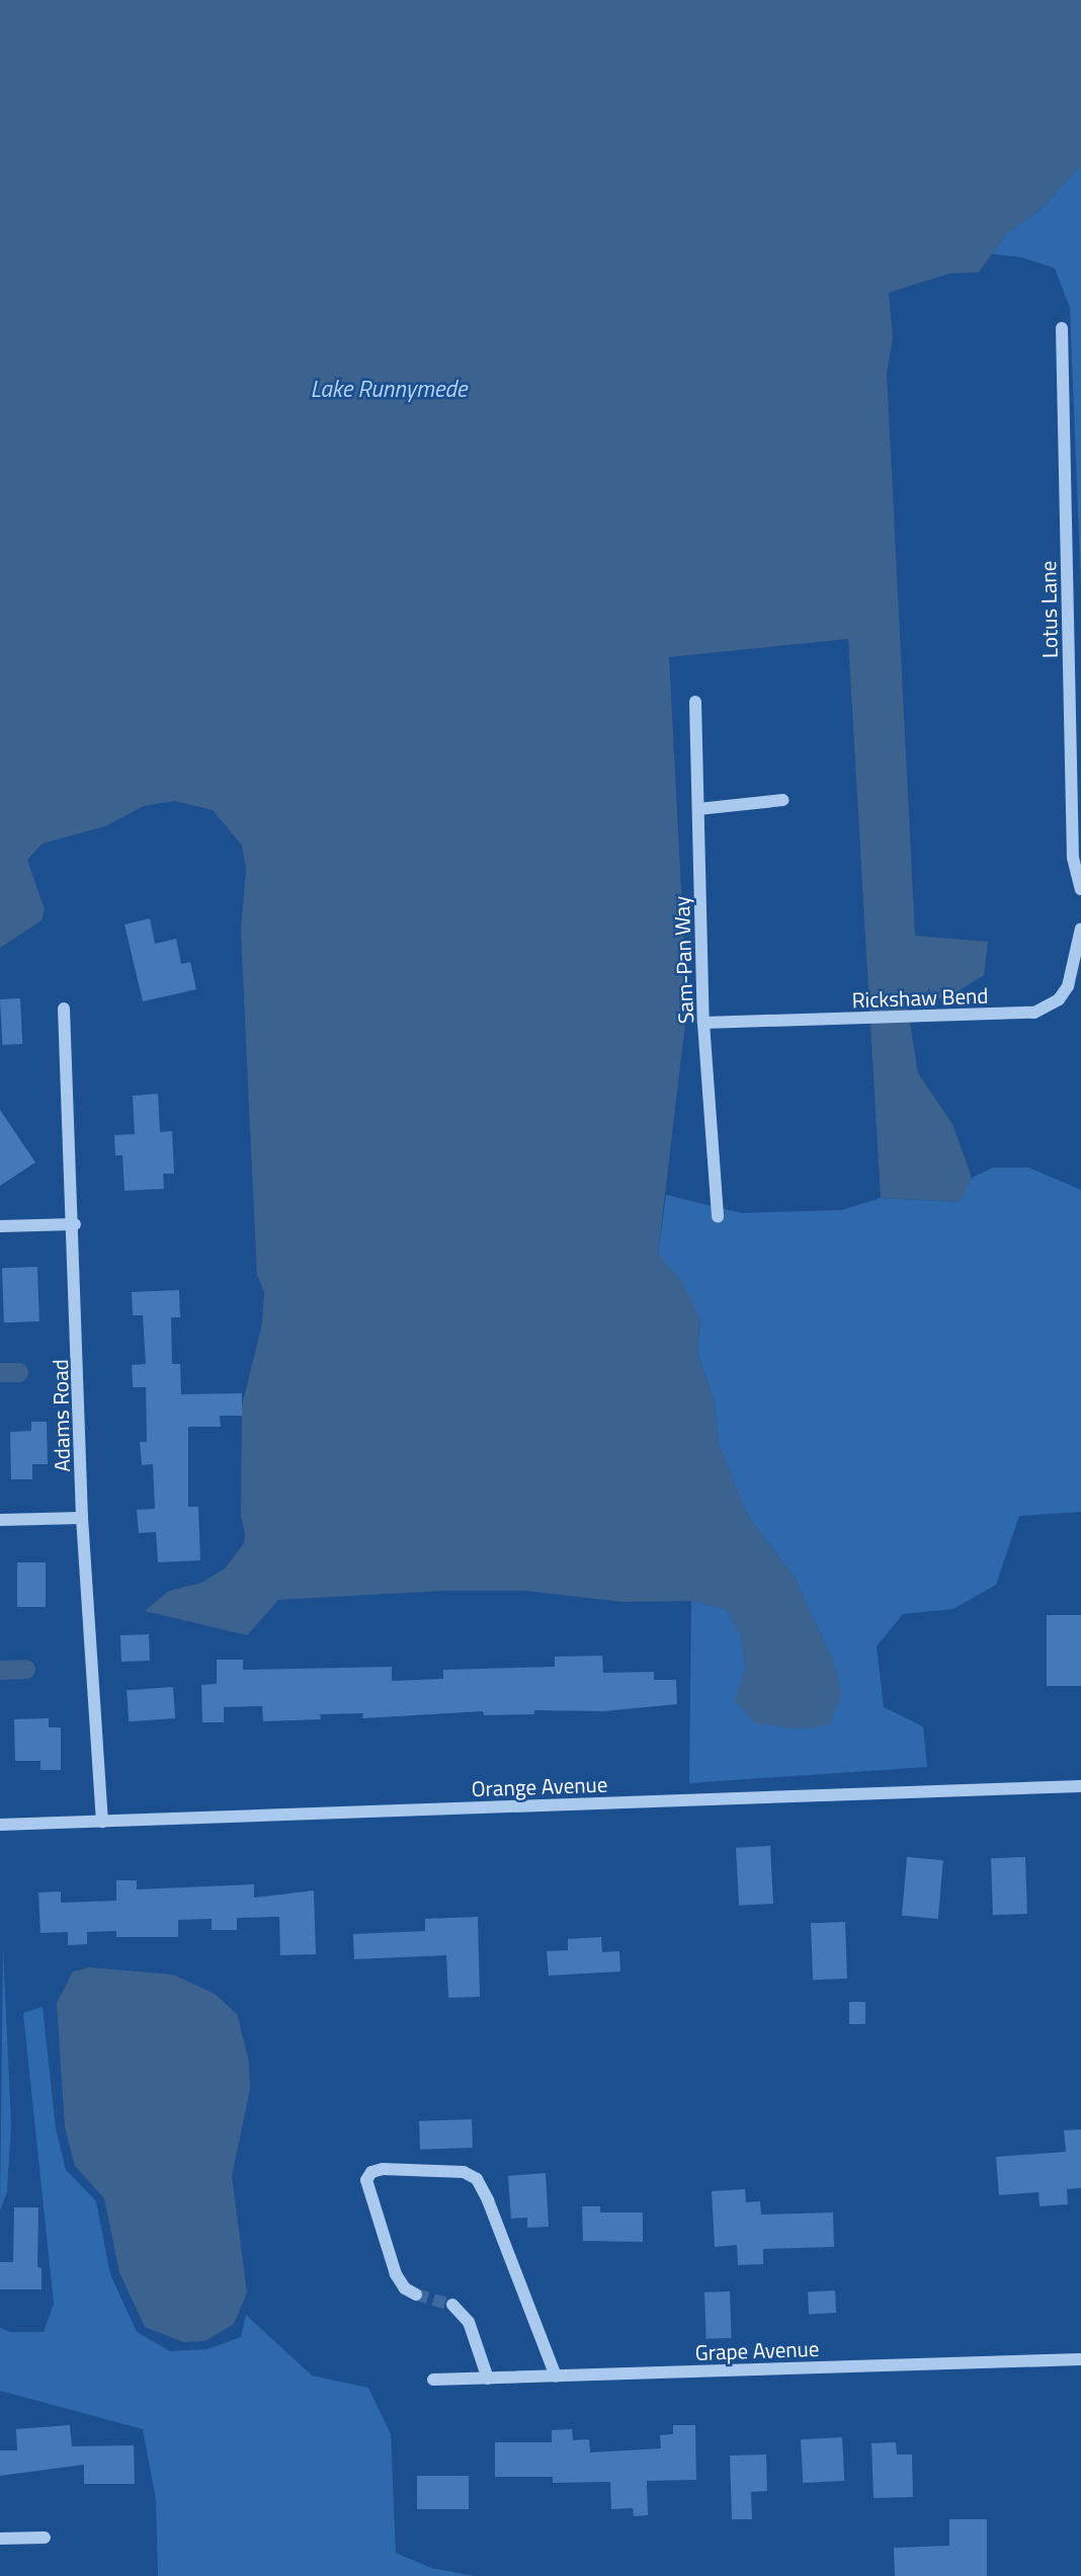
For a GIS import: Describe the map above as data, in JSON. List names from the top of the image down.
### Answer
{
  "streets": {
    "street": [
      "Lotus Lane",
      "Sam-Pan Way",
      "Rickshaw Bend",
      "Adams Road",
      "Orange Avenue",
      "Grape Avenue"
    ]
  },
  "crossings": [
    ["Sam-Pan Way", "Rickshaw Bend"],
    ["Adams Road", "Orange Avenue"]
  ],
  "water": ["Lake Runnymede"]
}
